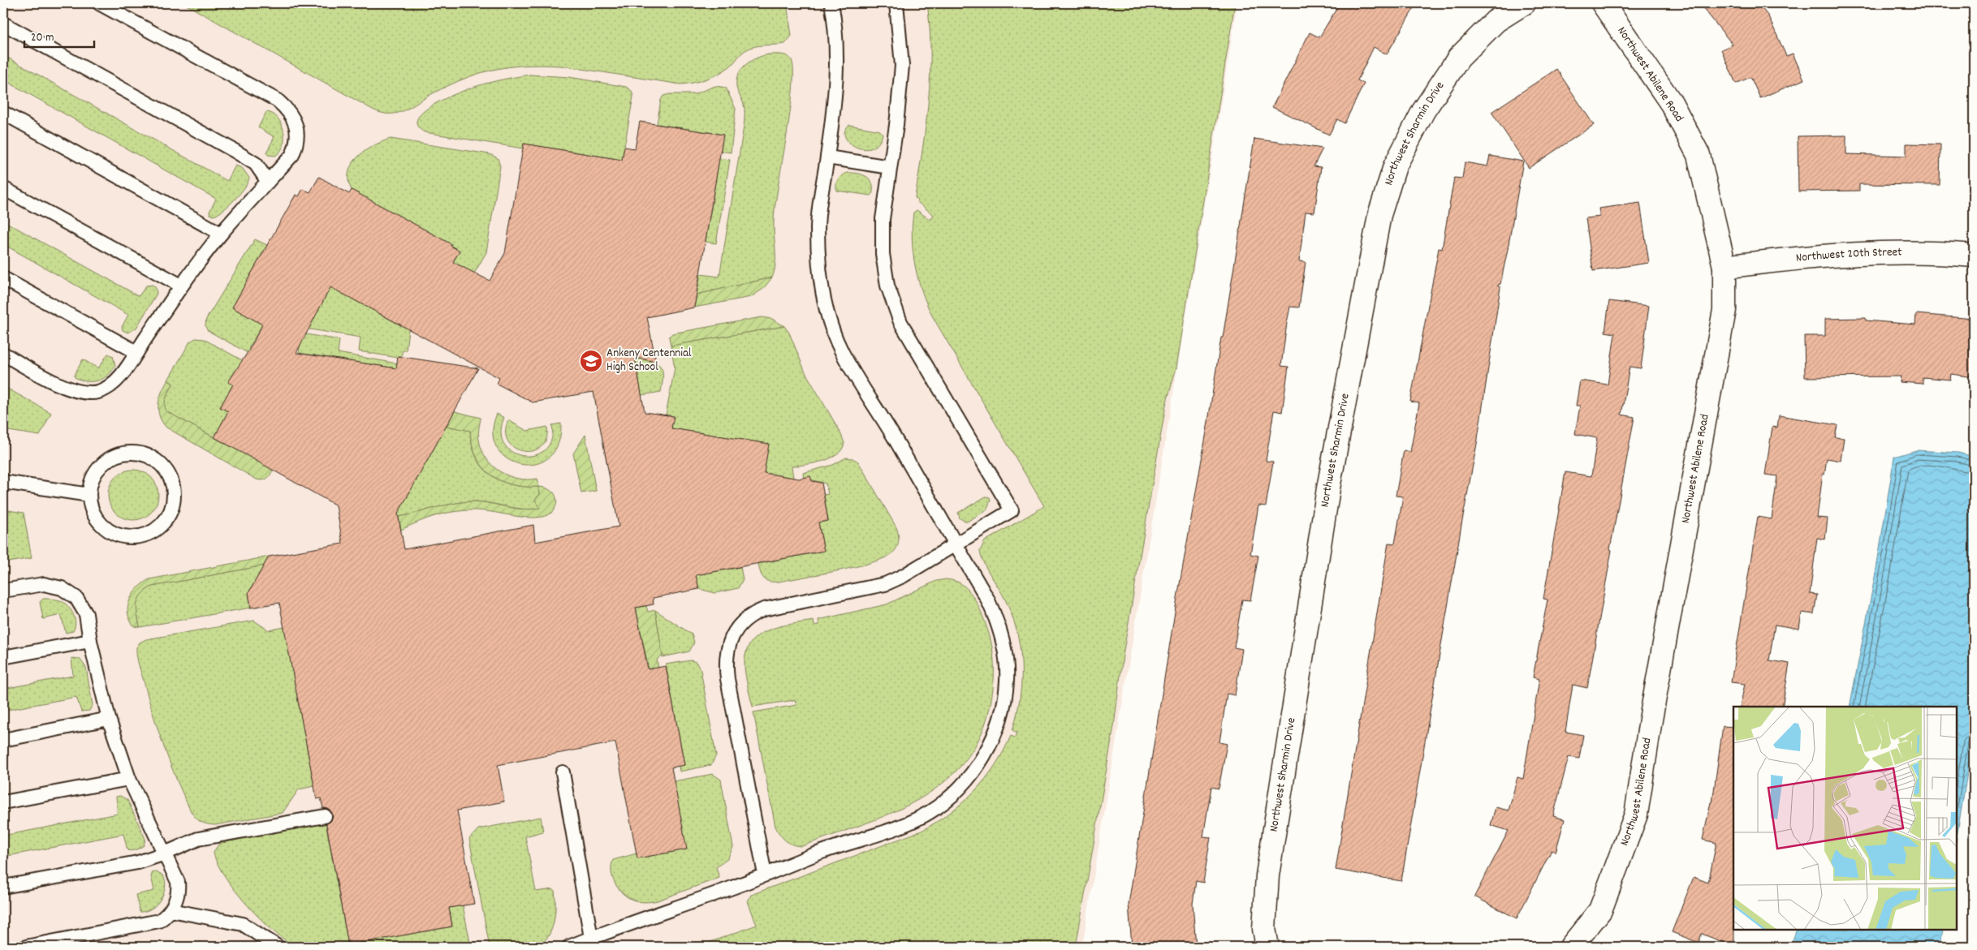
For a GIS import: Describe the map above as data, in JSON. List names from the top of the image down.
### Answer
{
  "streets": {
    "street": ["Northwest Abilene Road", "Northwest Sharmin Drive", "Northwest 20th Street"]
  },
  "crossings": [
    ["Northwest Abilene Road", "Northwest 20th Street"]
  ],
  "places": {
    "school or university": ["Ankeny Centennial High School"]
  },
  "scale_bar": "20 m"
}
